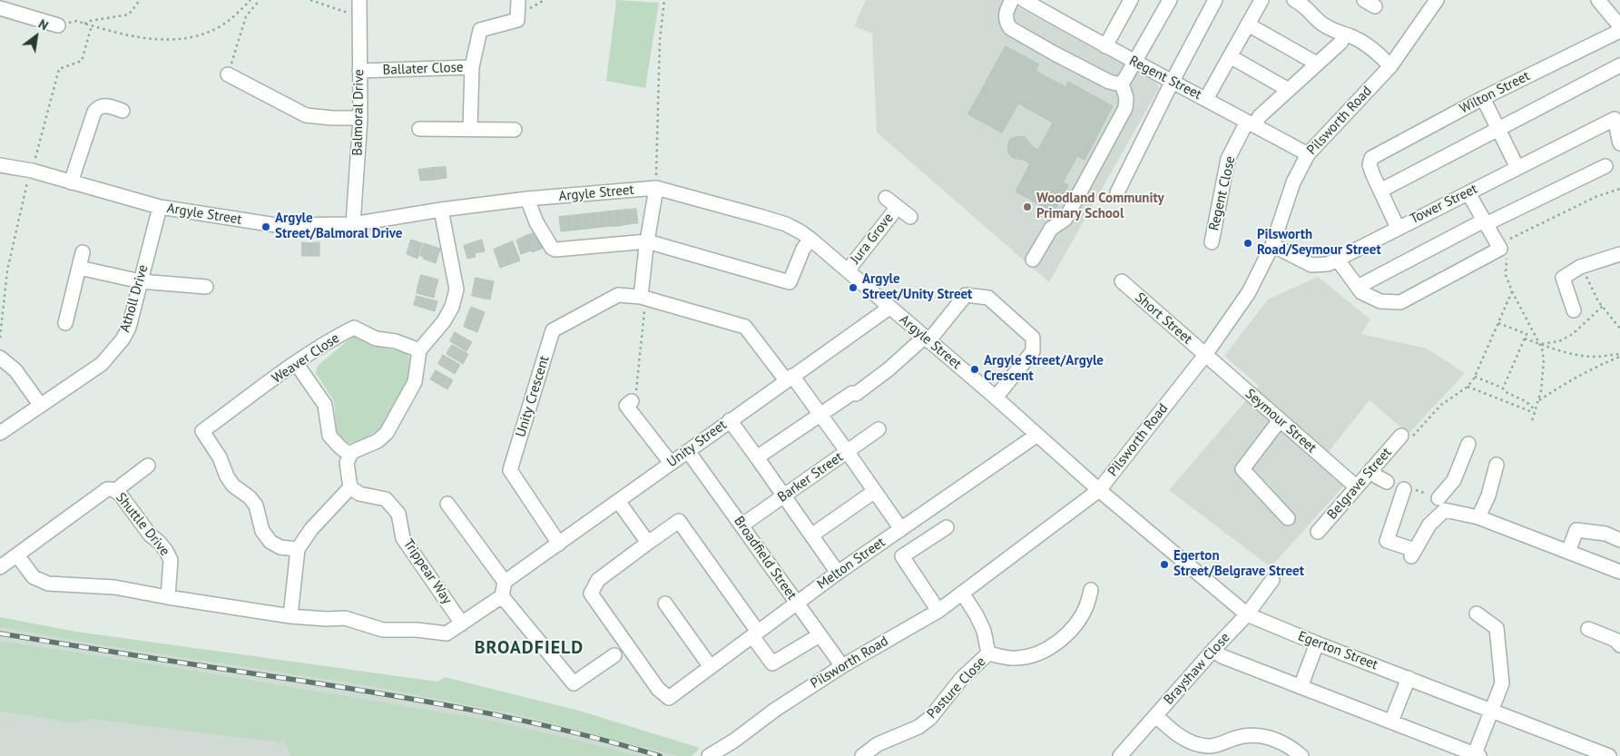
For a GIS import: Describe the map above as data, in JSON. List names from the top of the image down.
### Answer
{
  "streets": {
    "street": [
      "Ballater Close",
      "Regent Street",
      "Wilton Street",
      "Balmoral Drive",
      "Pilsworth Road",
      "Argyle Street",
      "Regent Close",
      "Tower Street",
      "Jura Grove",
      "Atholl Drive",
      "Short Street",
      "Weaver Close",
      "Unity Crescent",
      "Seymour Street",
      "Unity Street",
      "Barker Street",
      "Belgrave Street",
      "Shuttle Drive",
      "Broadfield Street",
      "Melton Street",
      "Trippear Way",
      "Egerton Street",
      "Brayshaw Close",
      "Pasture Close"
    ]
  },
  "crossings": [
    ["Ballater Close", "Balmoral Drive"],
    ["Regent Street", "Pilsworth Road"],
    ["Regent Street", "Regent Close"],
    ["Balmoral Drive", "Argyle Street"],
    ["Pilsworth Road", "Argyle Street"],
    ["Pilsworth Road", "Tower Street"],
    ["Pilsworth Road", "Short Street"],
    ["Pilsworth Road", "Seymour Street"],
    ["Pilsworth Road", "Broadfield Street"],
    ["Pilsworth Road", "Egerton Street"],
    ["Argyle Street", "Jura Grove"],
    ["Argyle Street", "Atholl Drive"],
    ["Argyle Street", "Unity Street"],
    ["Argyle Street", "Melton Street"],
    ["Argyle Street", "Egerton Street"],
    ["Short Street", "Seymour Street"],
    ["Unity Crescent", "Unity Street"],
    ["Unity Crescent", "Barker Street"],
    ["Unity Crescent", "Melton Street"],
    ["Seymour Street", "Belgrave Street"],
    ["Unity Street", "Broadfield Street"],
    ["Barker Street", "Broadfield Street"],
    ["Broadfield Street", "Melton Street"],
    ["Egerton Street", "Brayshaw Close"]
  ],
  "districts": ["BROADFIELD"],
  "places": [
    "Woodland Community Primary School",
    "Argyle Street/Balmoral Drive",
    "Pilsworth Road/Seymour Street",
    "Argyle Street/Unity Street",
    "Argyle Street/Argyle Crescent",
    "Egerton Street/Belgrave Street"
  ],
  "north": "top right"
}
